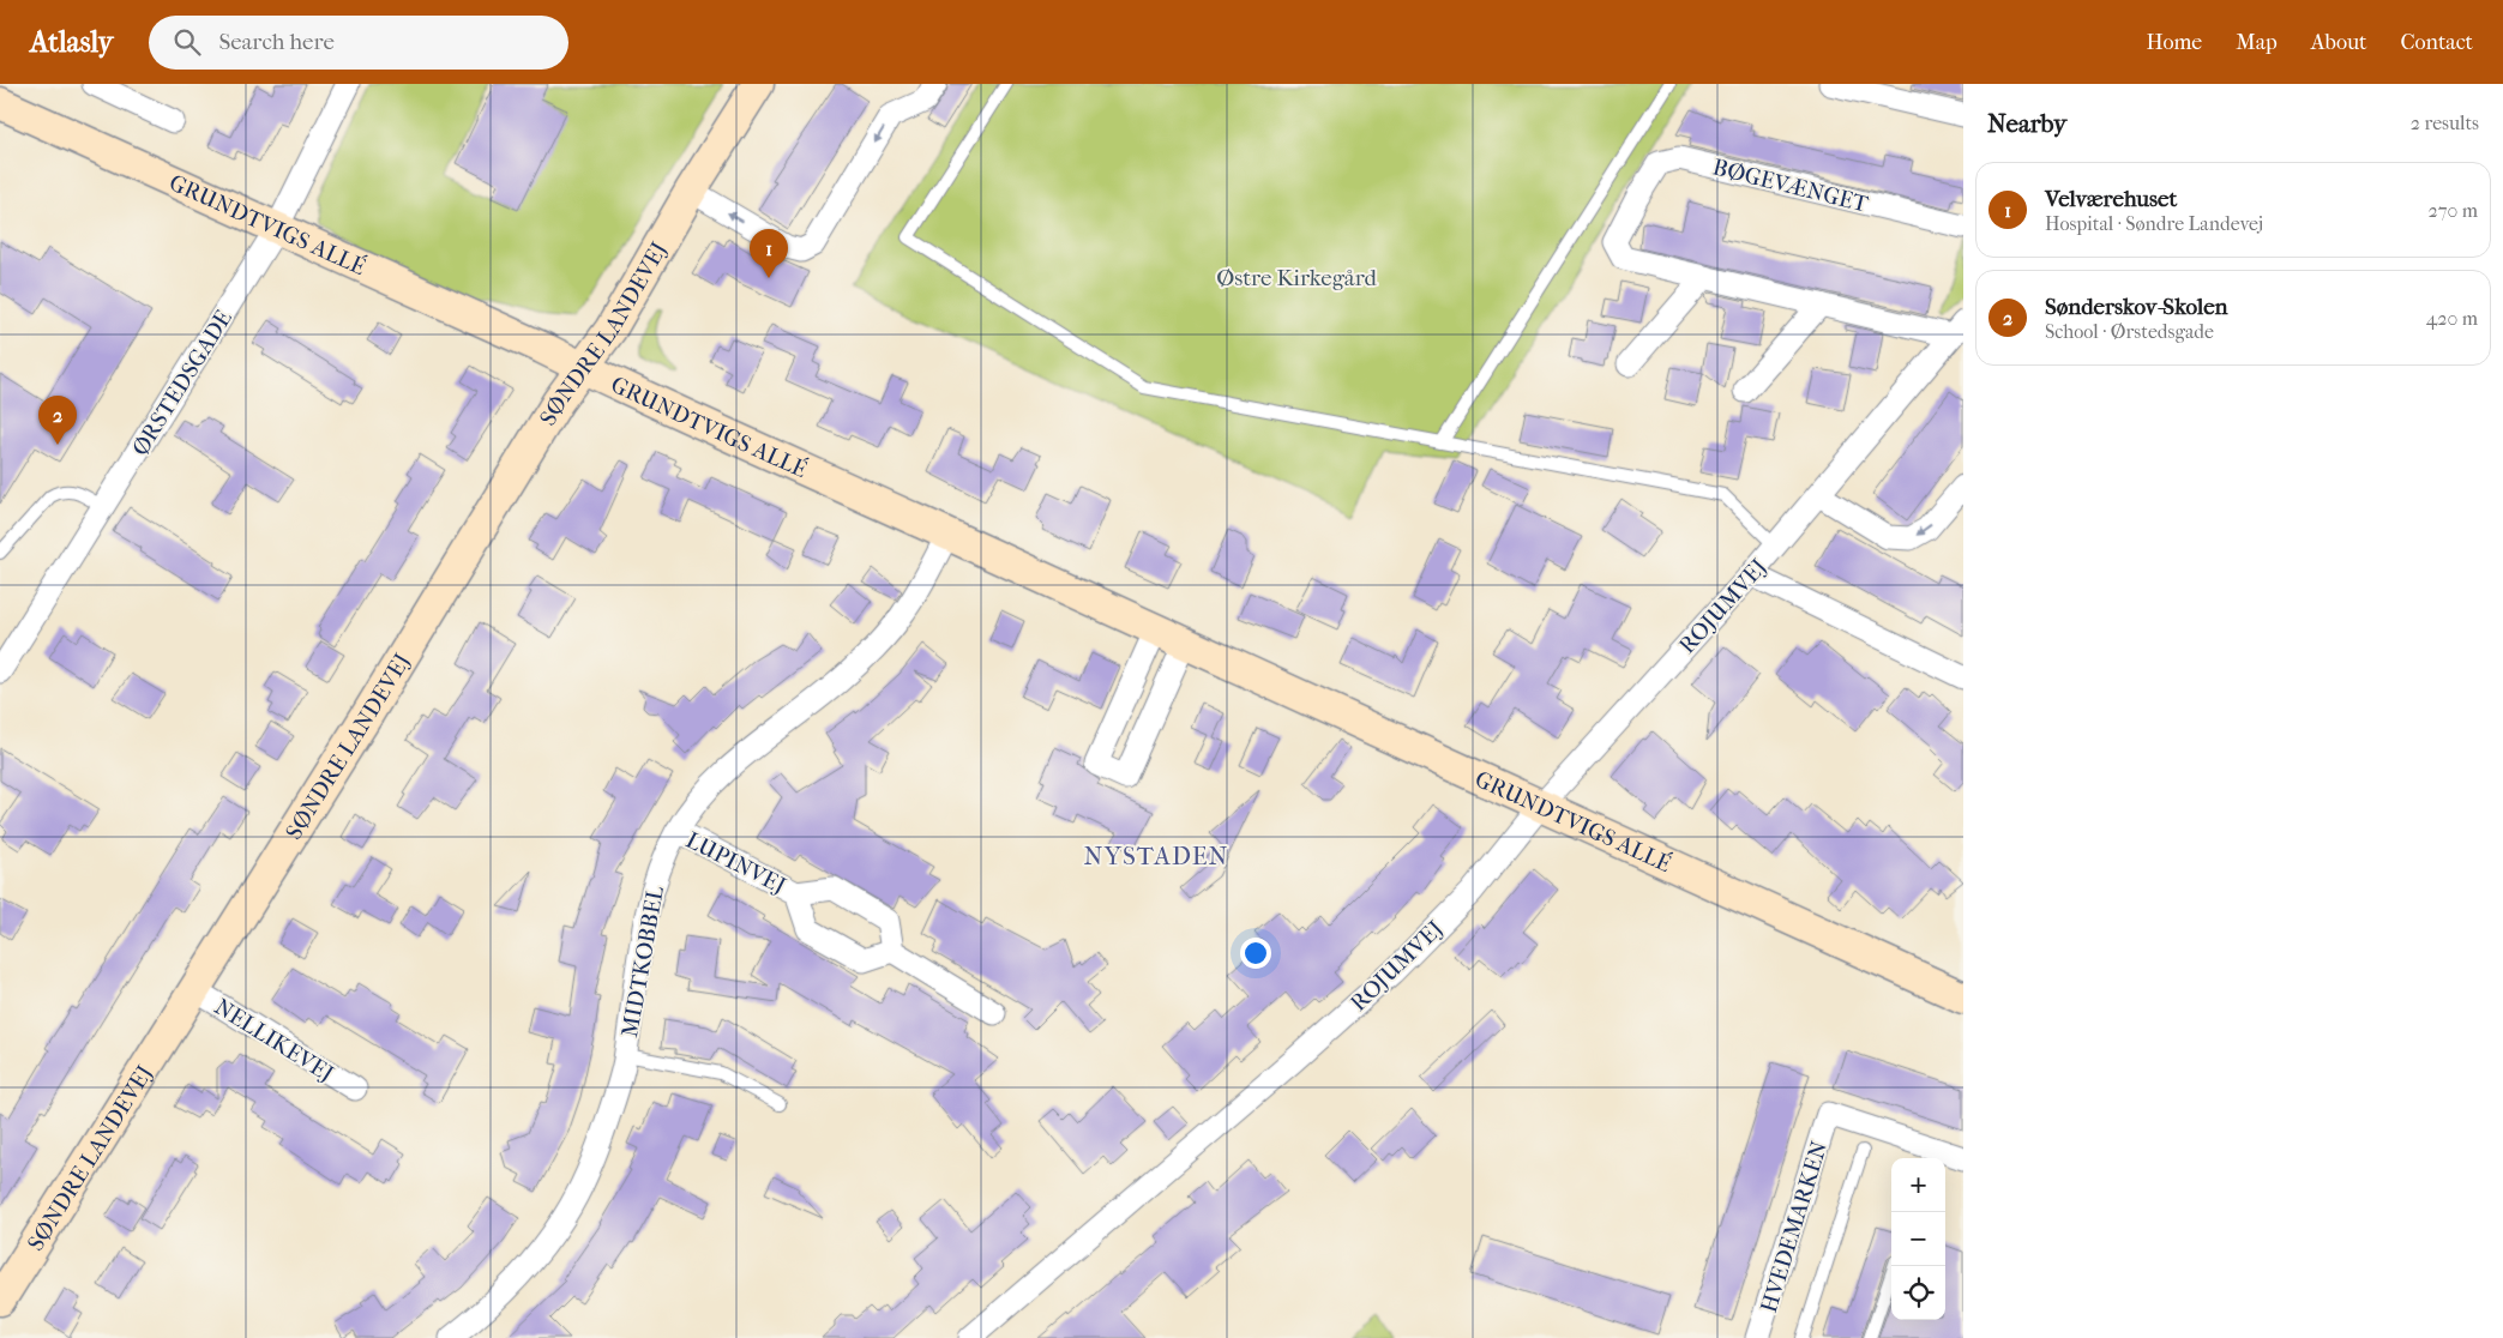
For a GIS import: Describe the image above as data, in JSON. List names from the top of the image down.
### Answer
{
  "streets": {
    "street": [
      "BØGEVÆNGET",
      "GRUNDTVIGS ALLÉ",
      "SØNDRE LANDEVEJ",
      "ØRSTEDSGADE",
      "ROJUMVEJ",
      "LUPINVEJ",
      "MIDTKOBBEL",
      "NELLIKEVEJ",
      "HVEDEMARKEN"
    ]
  },
  "crossings": [
    ["GRUNDTVIGS ALLÉ", "SØNDRE LANDEVEJ"],
    ["GRUNDTVIGS ALLÉ", "ØRSTEDSGADE"],
    ["GRUNDTVIGS ALLÉ", "ROJUMVEJ"],
    ["GRUNDTVIGS ALLÉ", "MIDTKOBBEL"],
    ["SØNDRE LANDEVEJ", "NELLIKEVEJ"],
    ["LUPINVEJ", "MIDTKOBBEL"]
  ],
  "districts": ["NYSTADEN"],
  "parks": ["Østre Kirkegård"],
  "page": {
    "header": "Atlasly",
    "search": "Search here",
    "nav": [
      "Home",
      "Map",
      "About",
      "Contact"
    ],
    "heading": ["Nearby", "2 results"],
    "list": [
      {
        "mark": "1",
        "name": "Velværehuset",
        "note": "Hospital · Søndre Landevej",
        "value": "270 m"
      },
      {
        "mark": "2",
        "name": "Sønderskov-Skolen",
        "note": "School · Ørstedsgade",
        "value": "420 m"
      }
    ],
    "pins": ["1", "2"],
    "map_buttons": ["+", "−"]
  }
}
